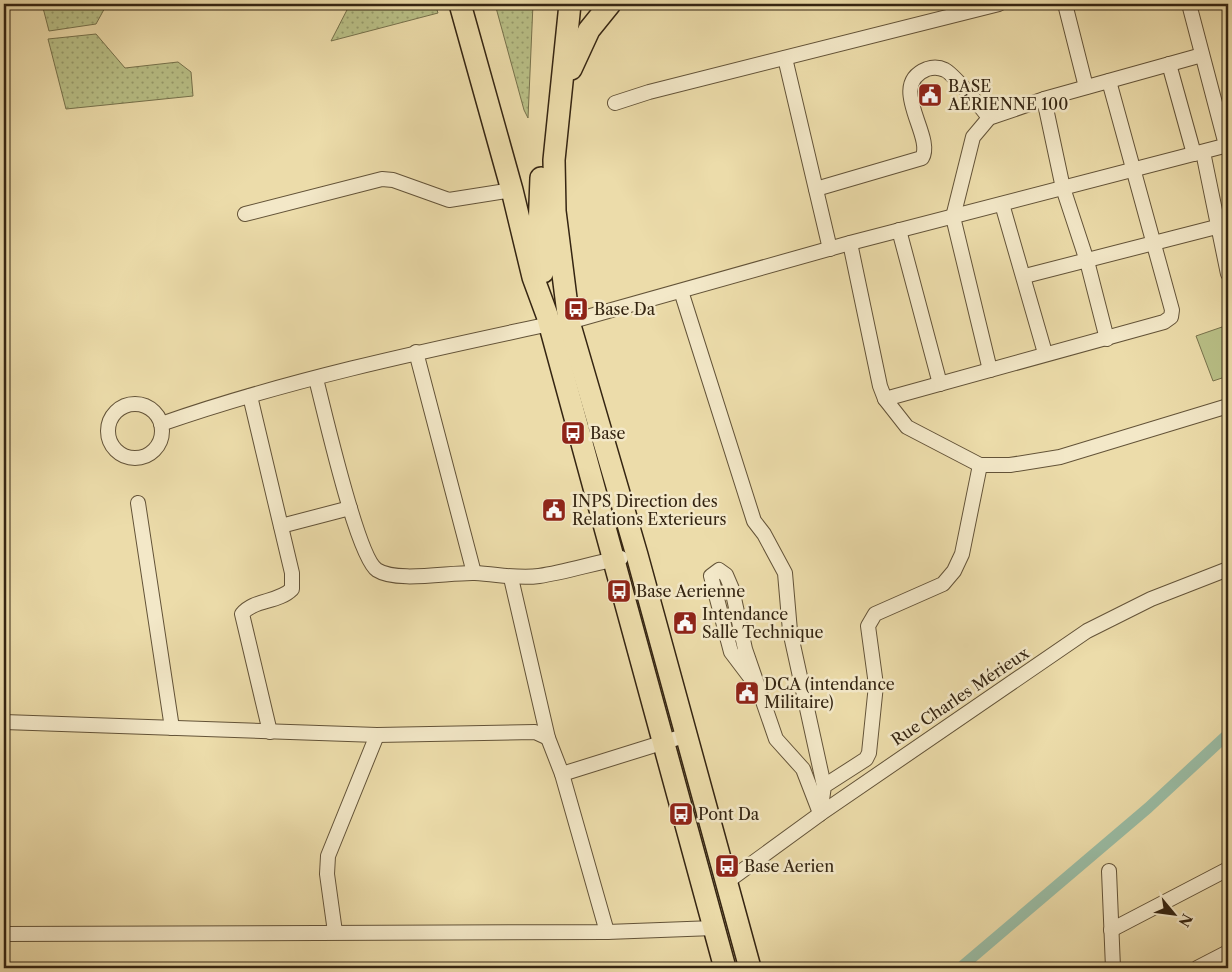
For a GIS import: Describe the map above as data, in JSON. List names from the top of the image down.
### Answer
{
  "streets": {
    "street": ["Rue Charles Mérieux"]
  },
  "places": {
    "public building": [
      "BASE AÉRIENNE 100",
      "INPS Direction des Relations Exterieurs",
      "Intendance Salle Technique",
      "DCA (intendance Militaire)"
    ],
    "bus stop": [
      "Base Da",
      "Base",
      "Base Aerienne",
      "Pont Da",
      "Base Aerien"
    ]
  },
  "north": "bottom right"
}
